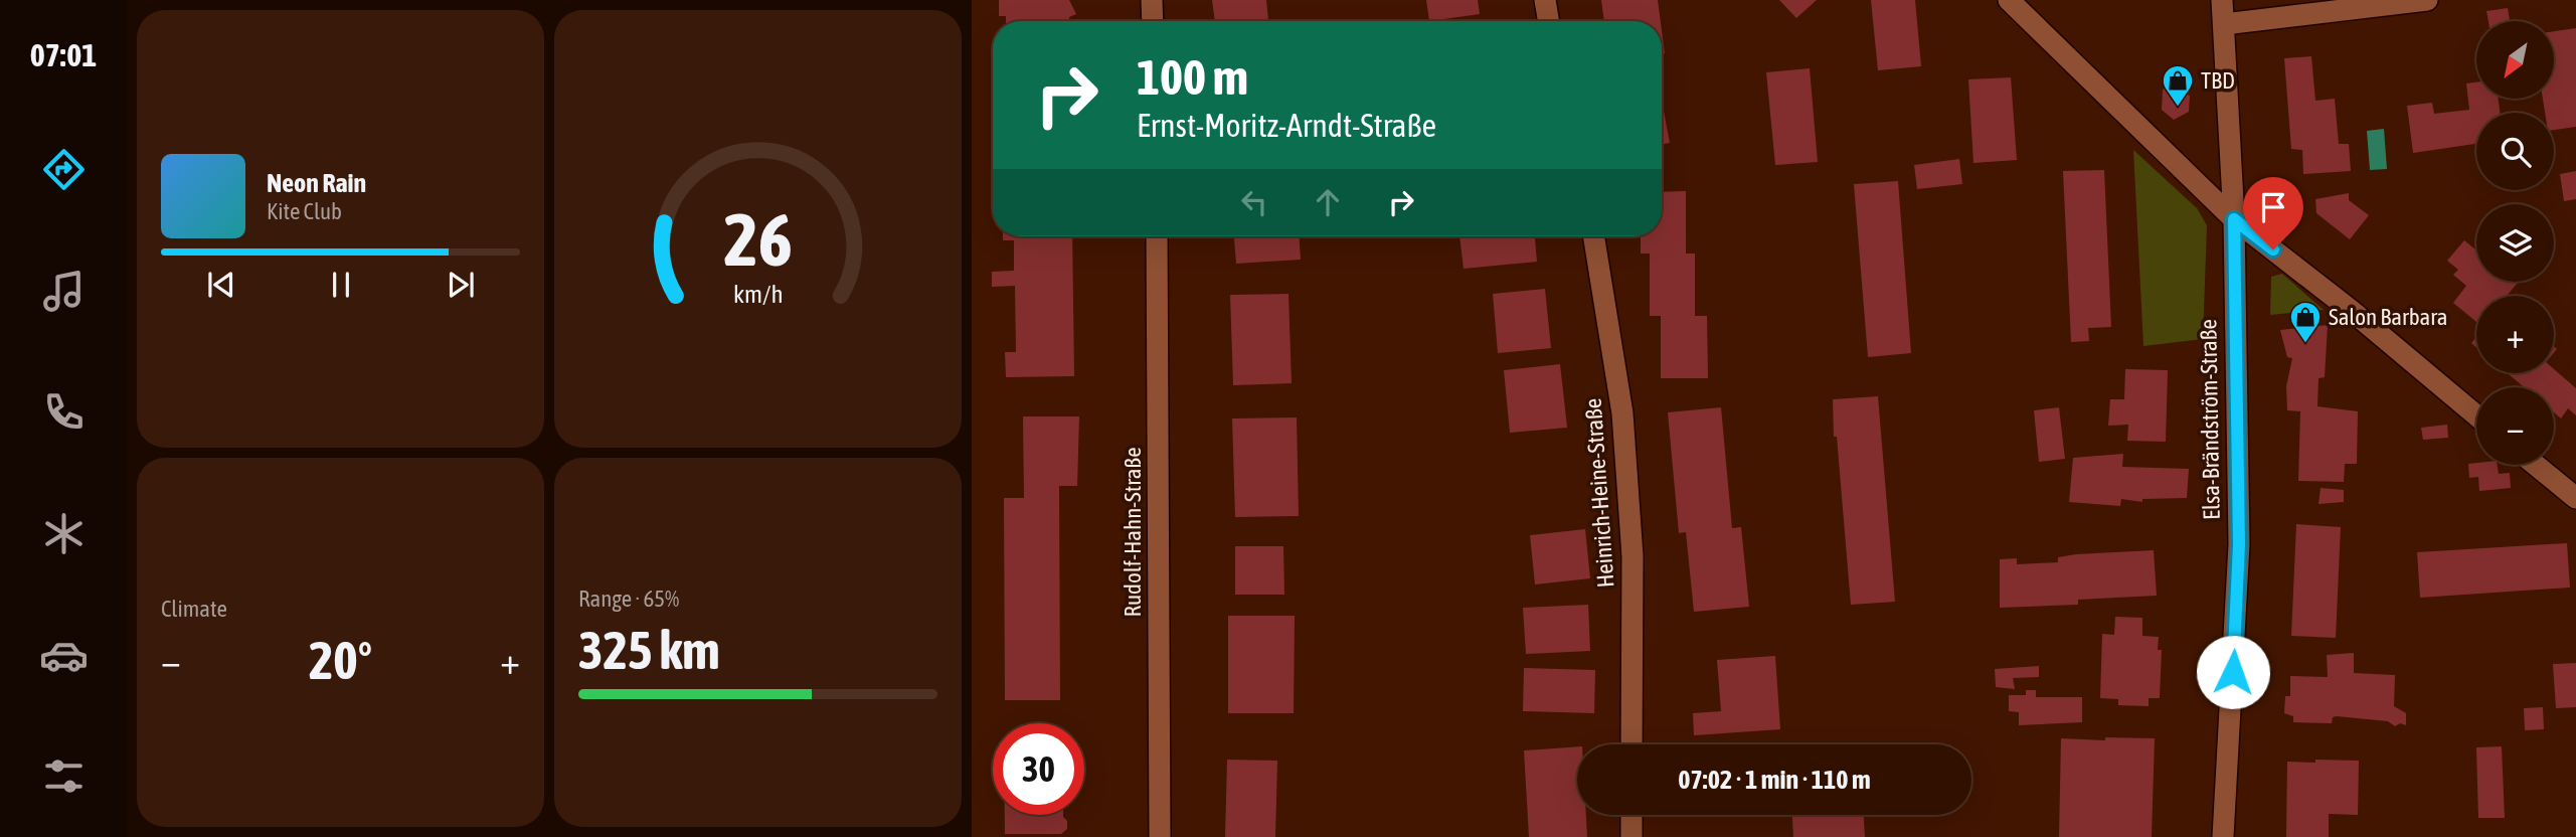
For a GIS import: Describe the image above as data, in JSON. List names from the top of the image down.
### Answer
{
  "streets": {
    "street": ["Elsa-Brändström-Straße", "Heinrich-Heine-Straße", "Rudolf-Hahn-Straße"]
  },
  "places": {
    "shop": ["TBD", "Salon Barbara"]
  },
  "north": "bottom left",
  "page": {
    "tabs": "07:01",
    "map_buttons": ["+", "−"],
    "turn": ["100 m", "Ernst-Moritz-Arndt-Straße"],
    "song": ["Neon Rain", "Kite Club"],
    "tile": [
      "Climate",
      ["Range · 65%", "325 km"]
    ],
    "heat": ["−", "20°", "+"],
    "limit": "30",
    "trip": "07:02 · 1 min · 110 m",
    "gauge": ["26", "km/h"]
  }
}
